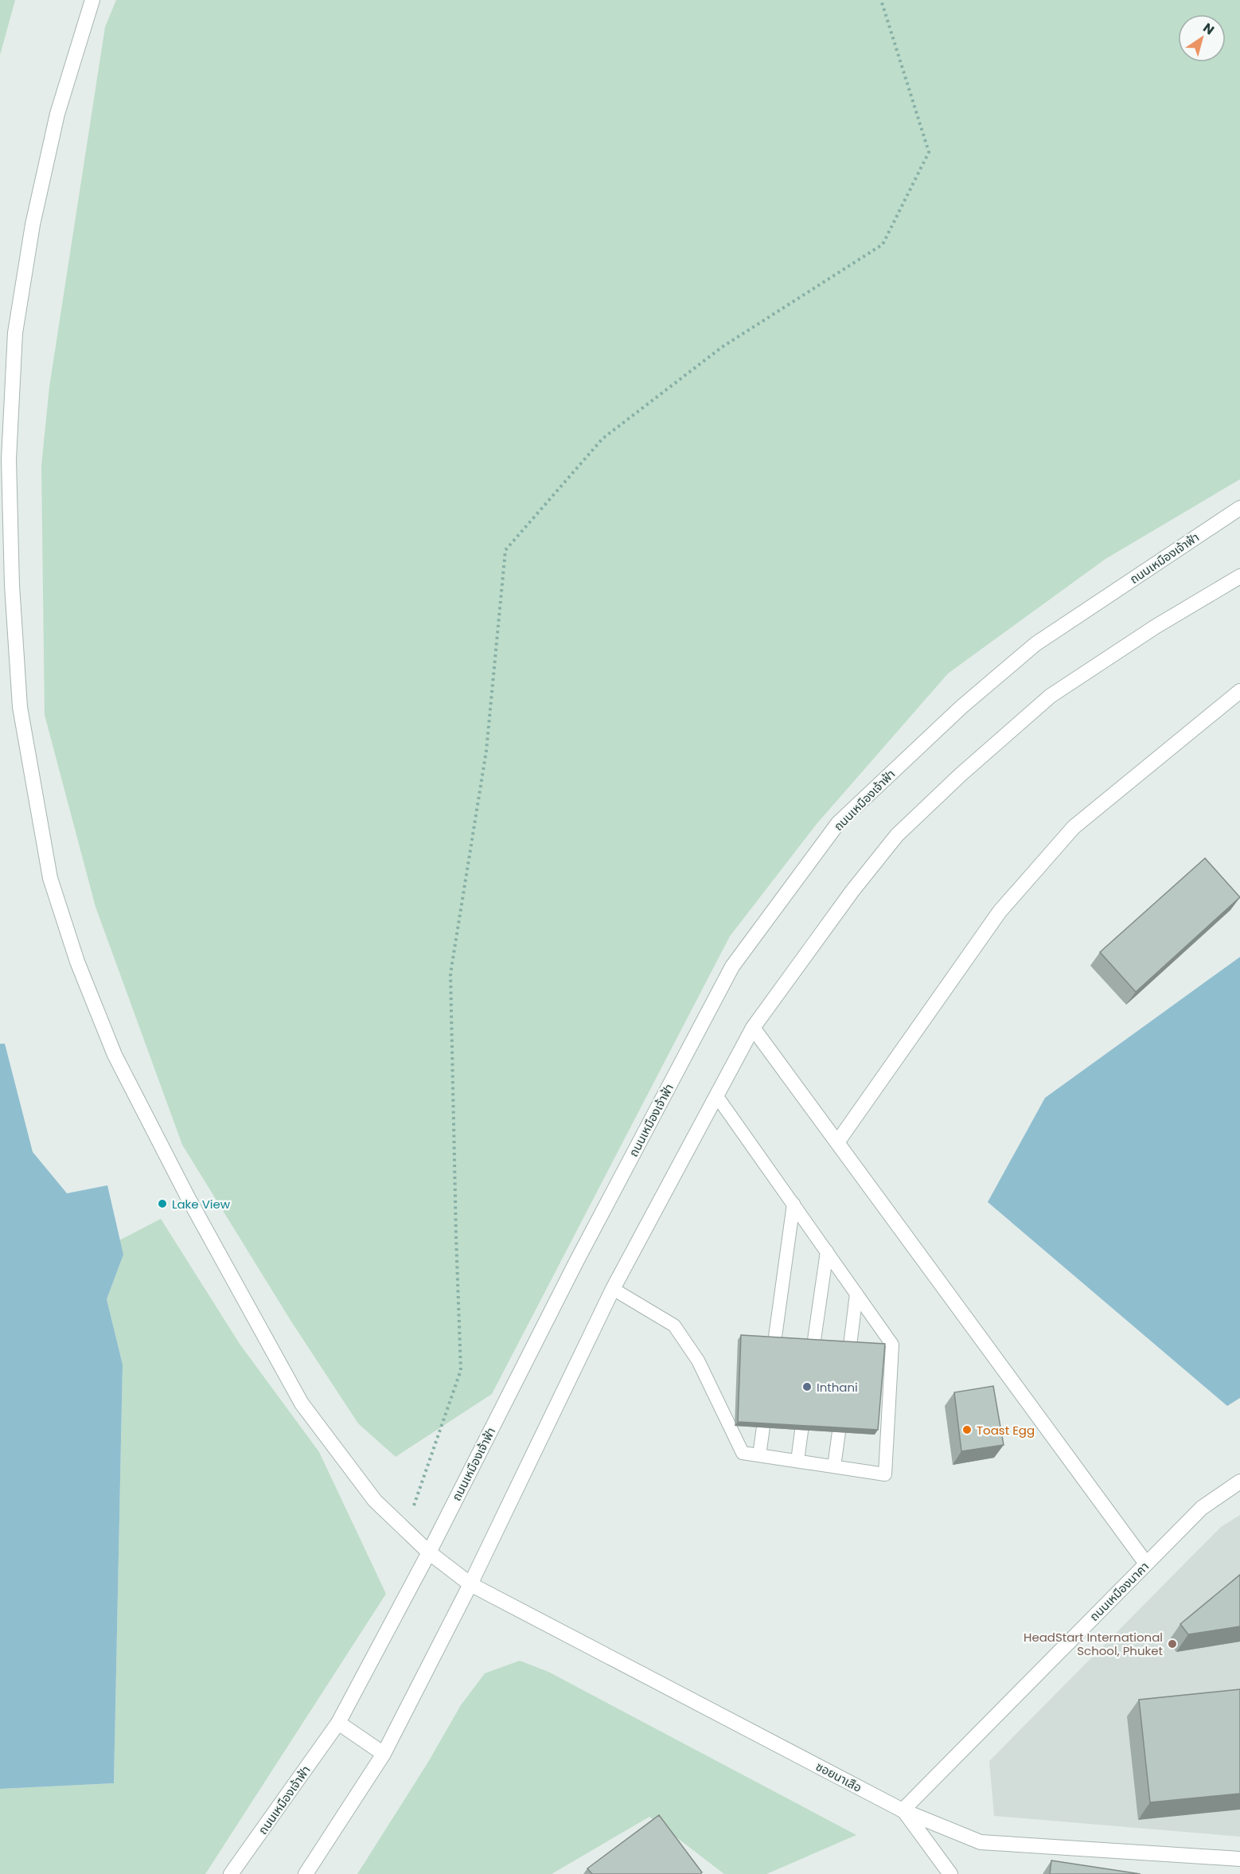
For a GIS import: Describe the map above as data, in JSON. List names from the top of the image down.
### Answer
{
  "streets": {
    "street": ["ถนนเหมืองเจ้าฟ้า", "ถนนเหมืองนาคา", "ซอยนาเสือ"]
  },
  "crossings": [
    ["ถนนเหมืองเจ้าฟ้า", "ซอยนาเสือ"],
    ["ถนนเหมืองนาคา", "ซอยนาเสือ"]
  ],
  "places": [
    "Lake View",
    "Inthani",
    "Toast Egg",
    "HeadStart International School, Phuket"
  ],
  "north": "top right"
}
